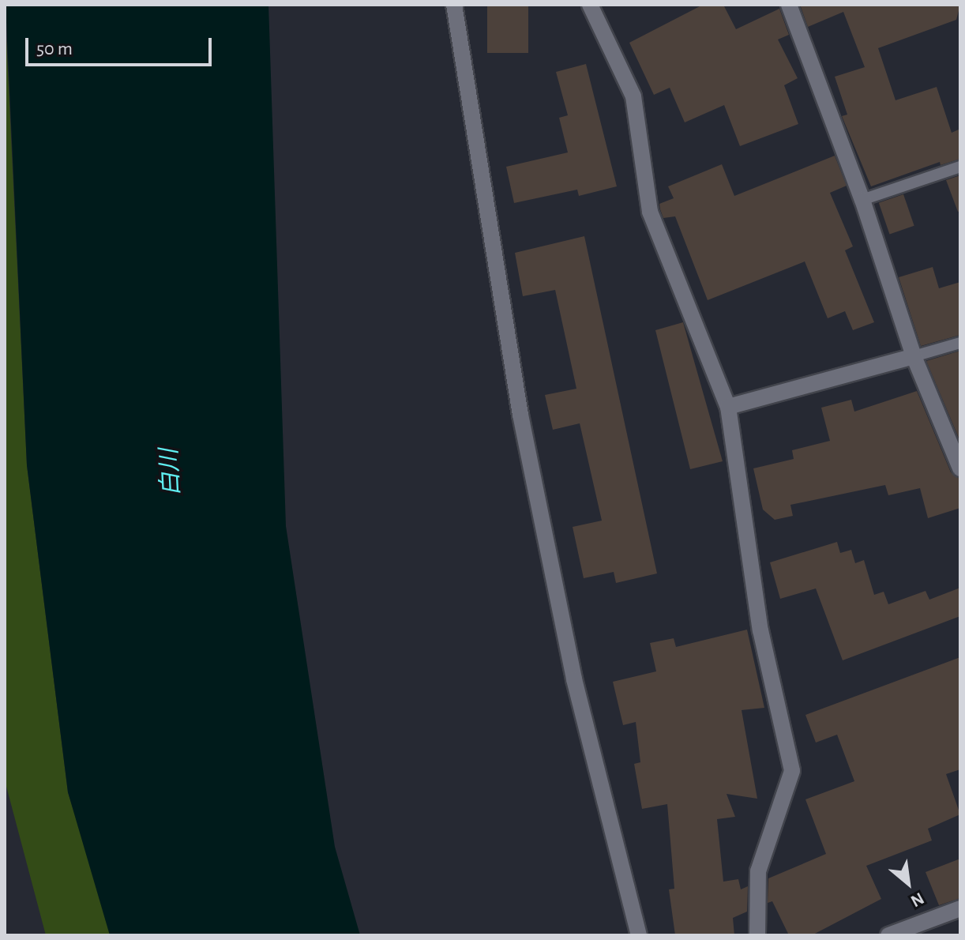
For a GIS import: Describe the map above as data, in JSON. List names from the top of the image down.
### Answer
{
  "water": ["白川"],
  "scale_bar": "50 m",
  "north": "bottom right"
}
